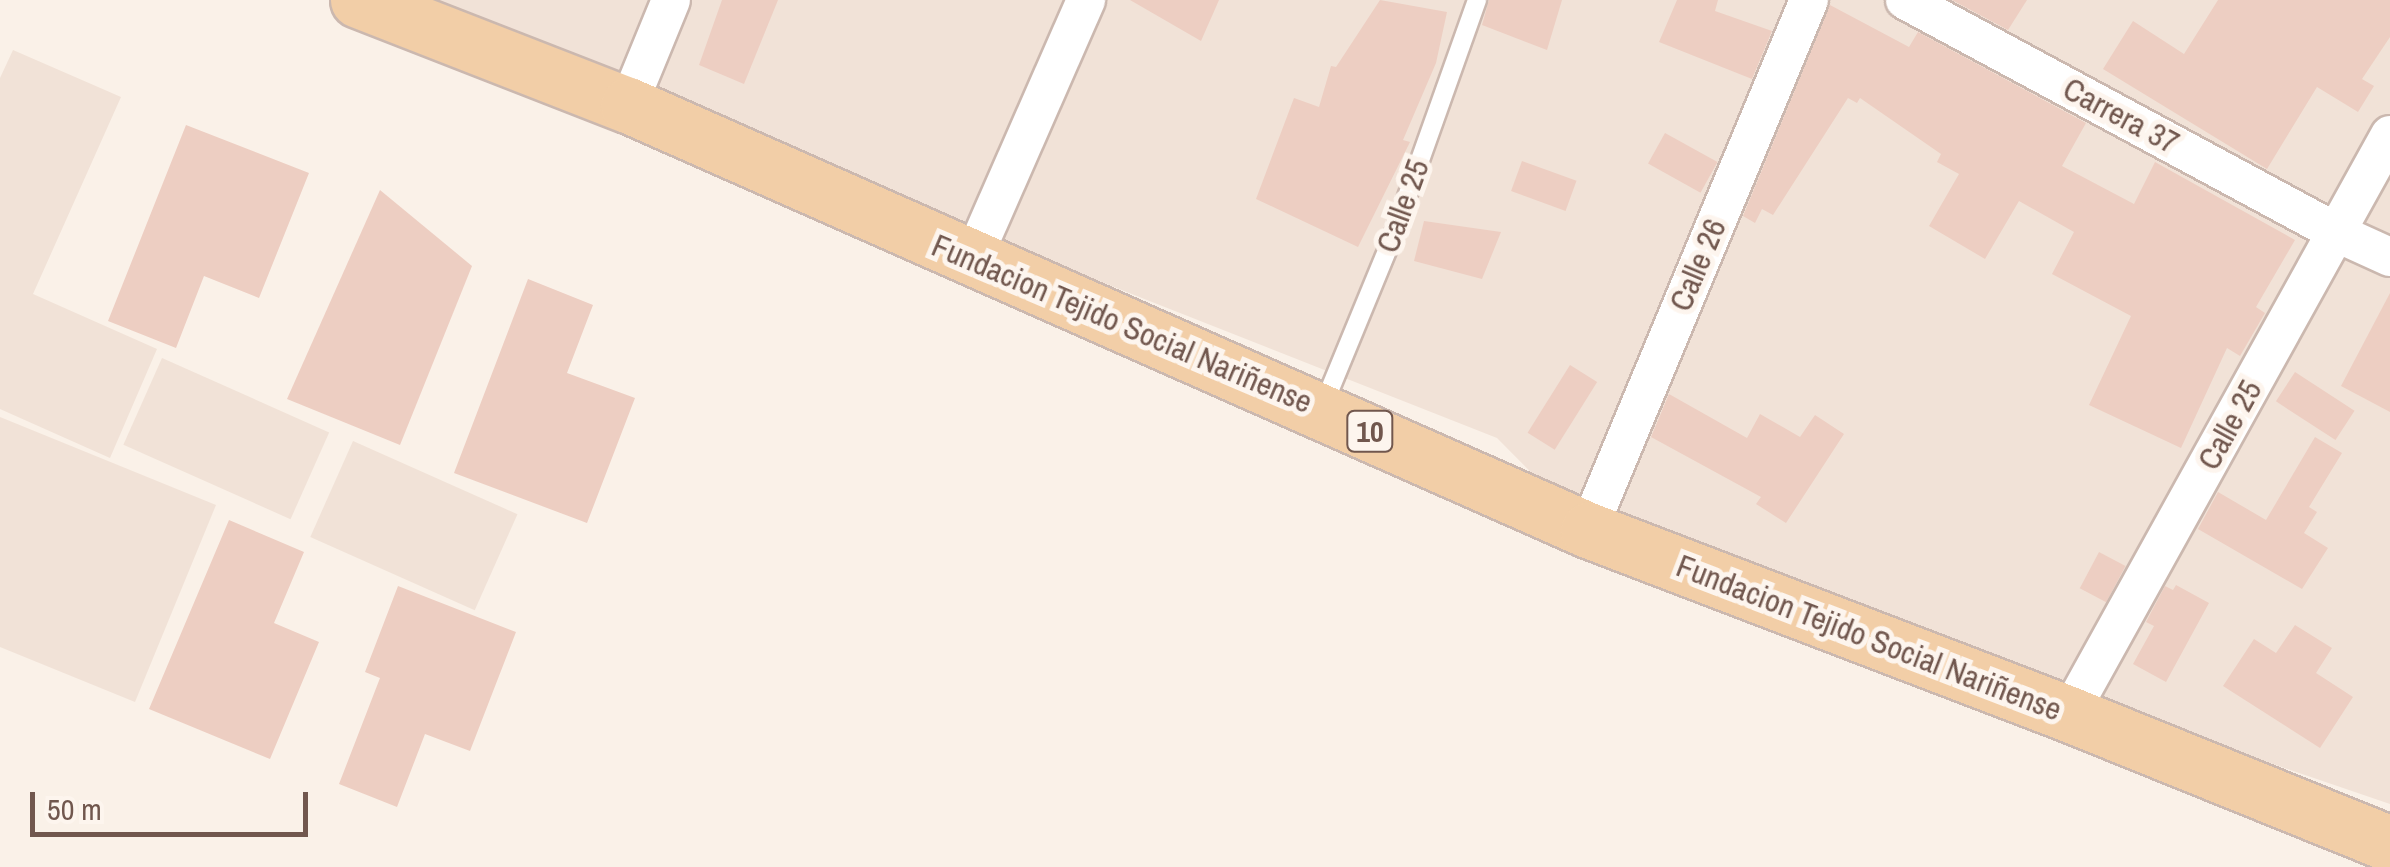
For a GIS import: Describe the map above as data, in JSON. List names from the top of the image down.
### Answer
{
  "streets": {
    "main road": ["Fundacion Tejido Social Nariñense", "10"],
    "street": ["Carrera 37", "Calle 25", "Calle 26"]
  },
  "crossings": [
    ["Carrera 37", "Calle 25"],
    ["Calle 25", "Fundacion Tejido Social Nariñense"],
    ["Calle 26", "Fundacion Tejido Social Nariñense"]
  ],
  "scale_bar": "50 m"
}
